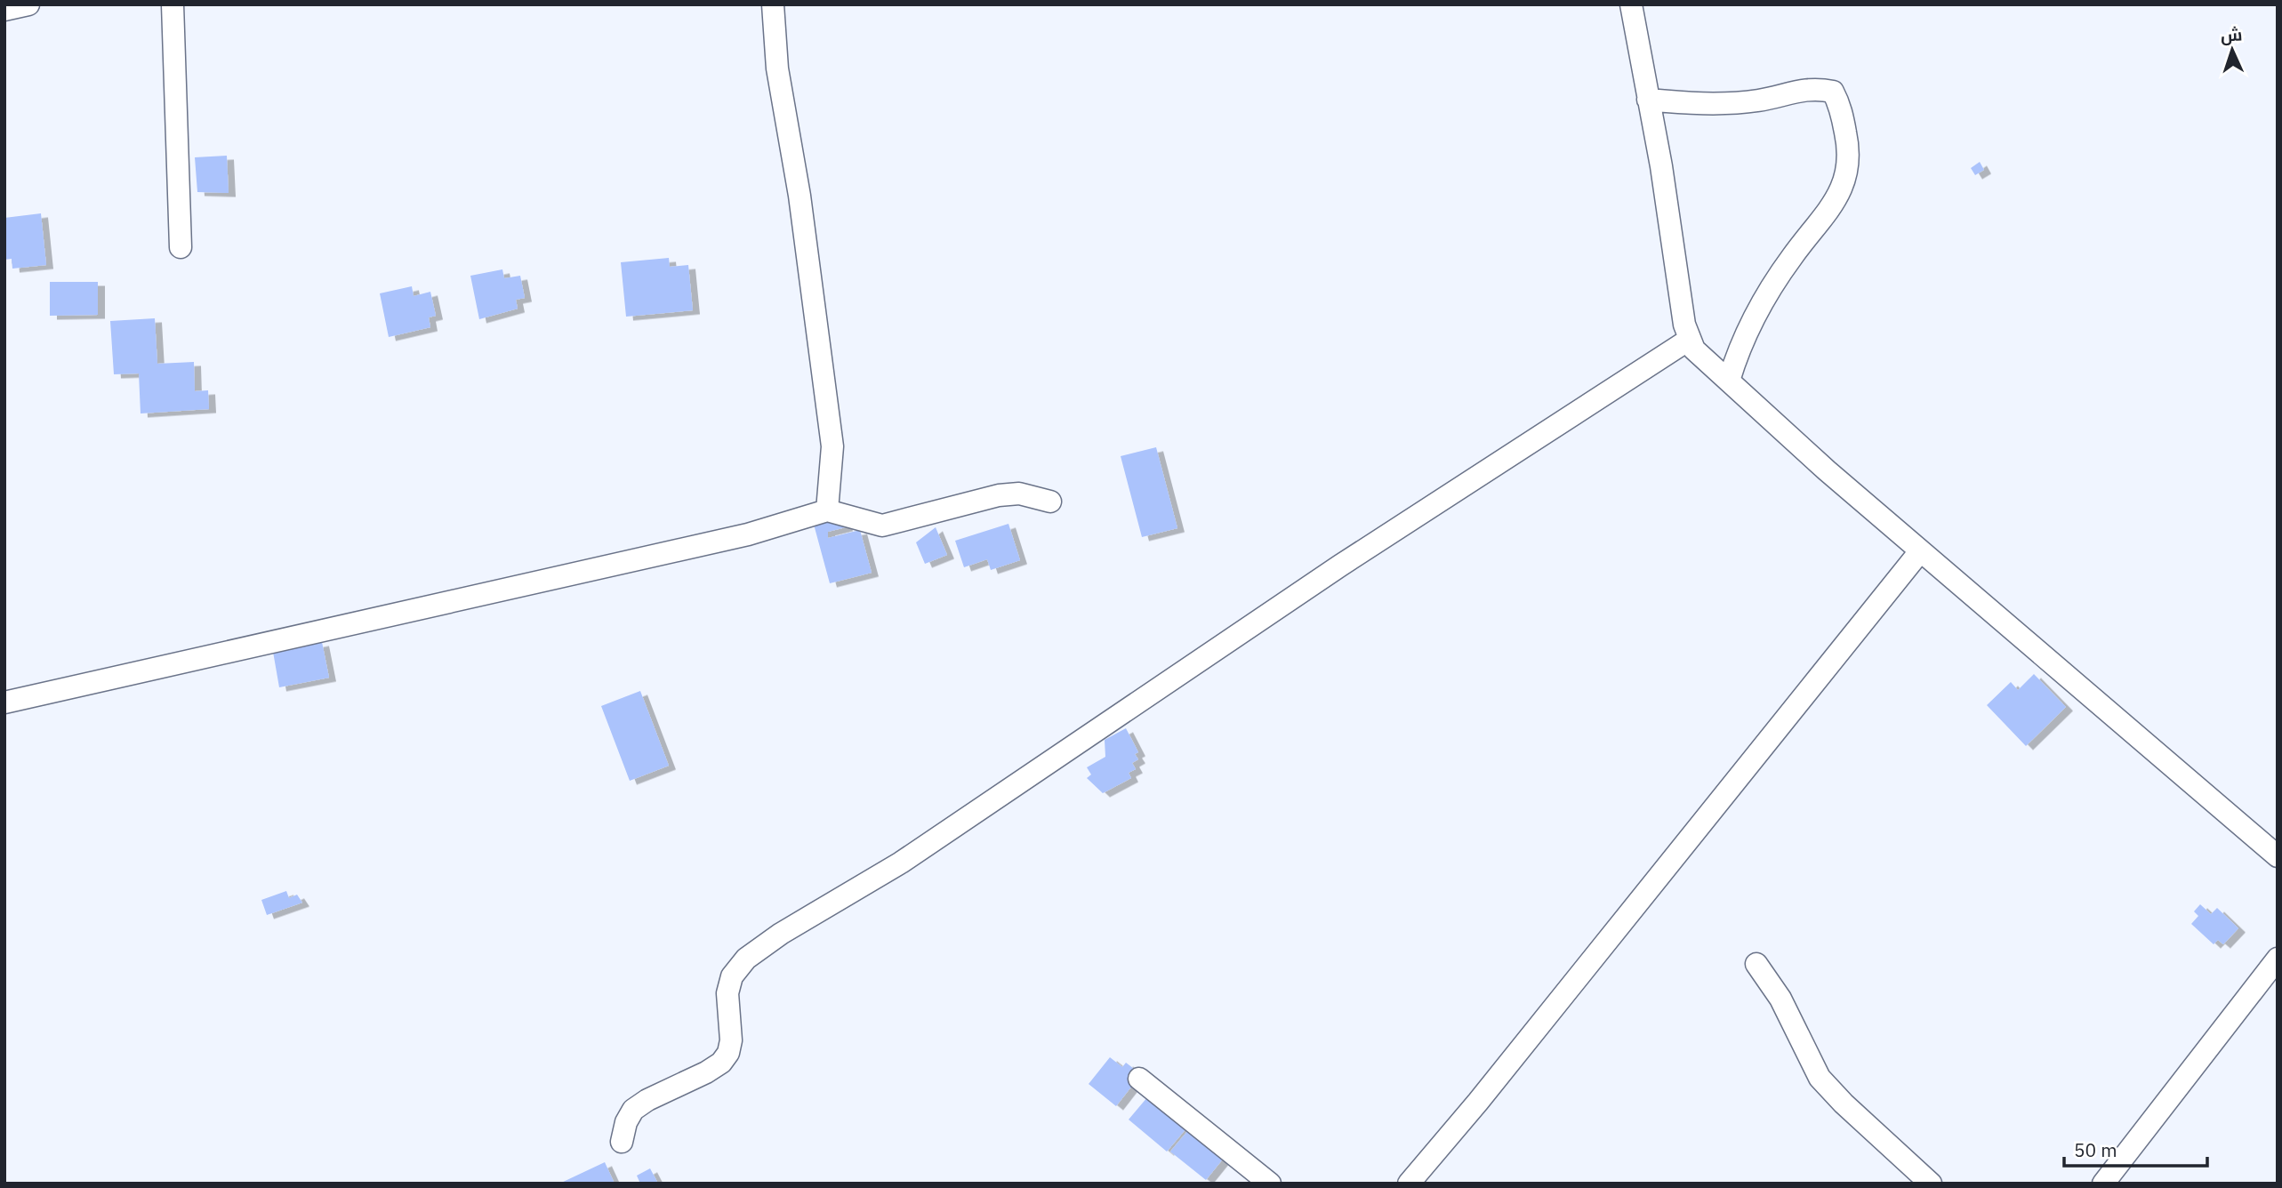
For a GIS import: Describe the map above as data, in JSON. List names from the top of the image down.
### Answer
{
  "scale_bar": "50 m",
  "north": "top"
}
